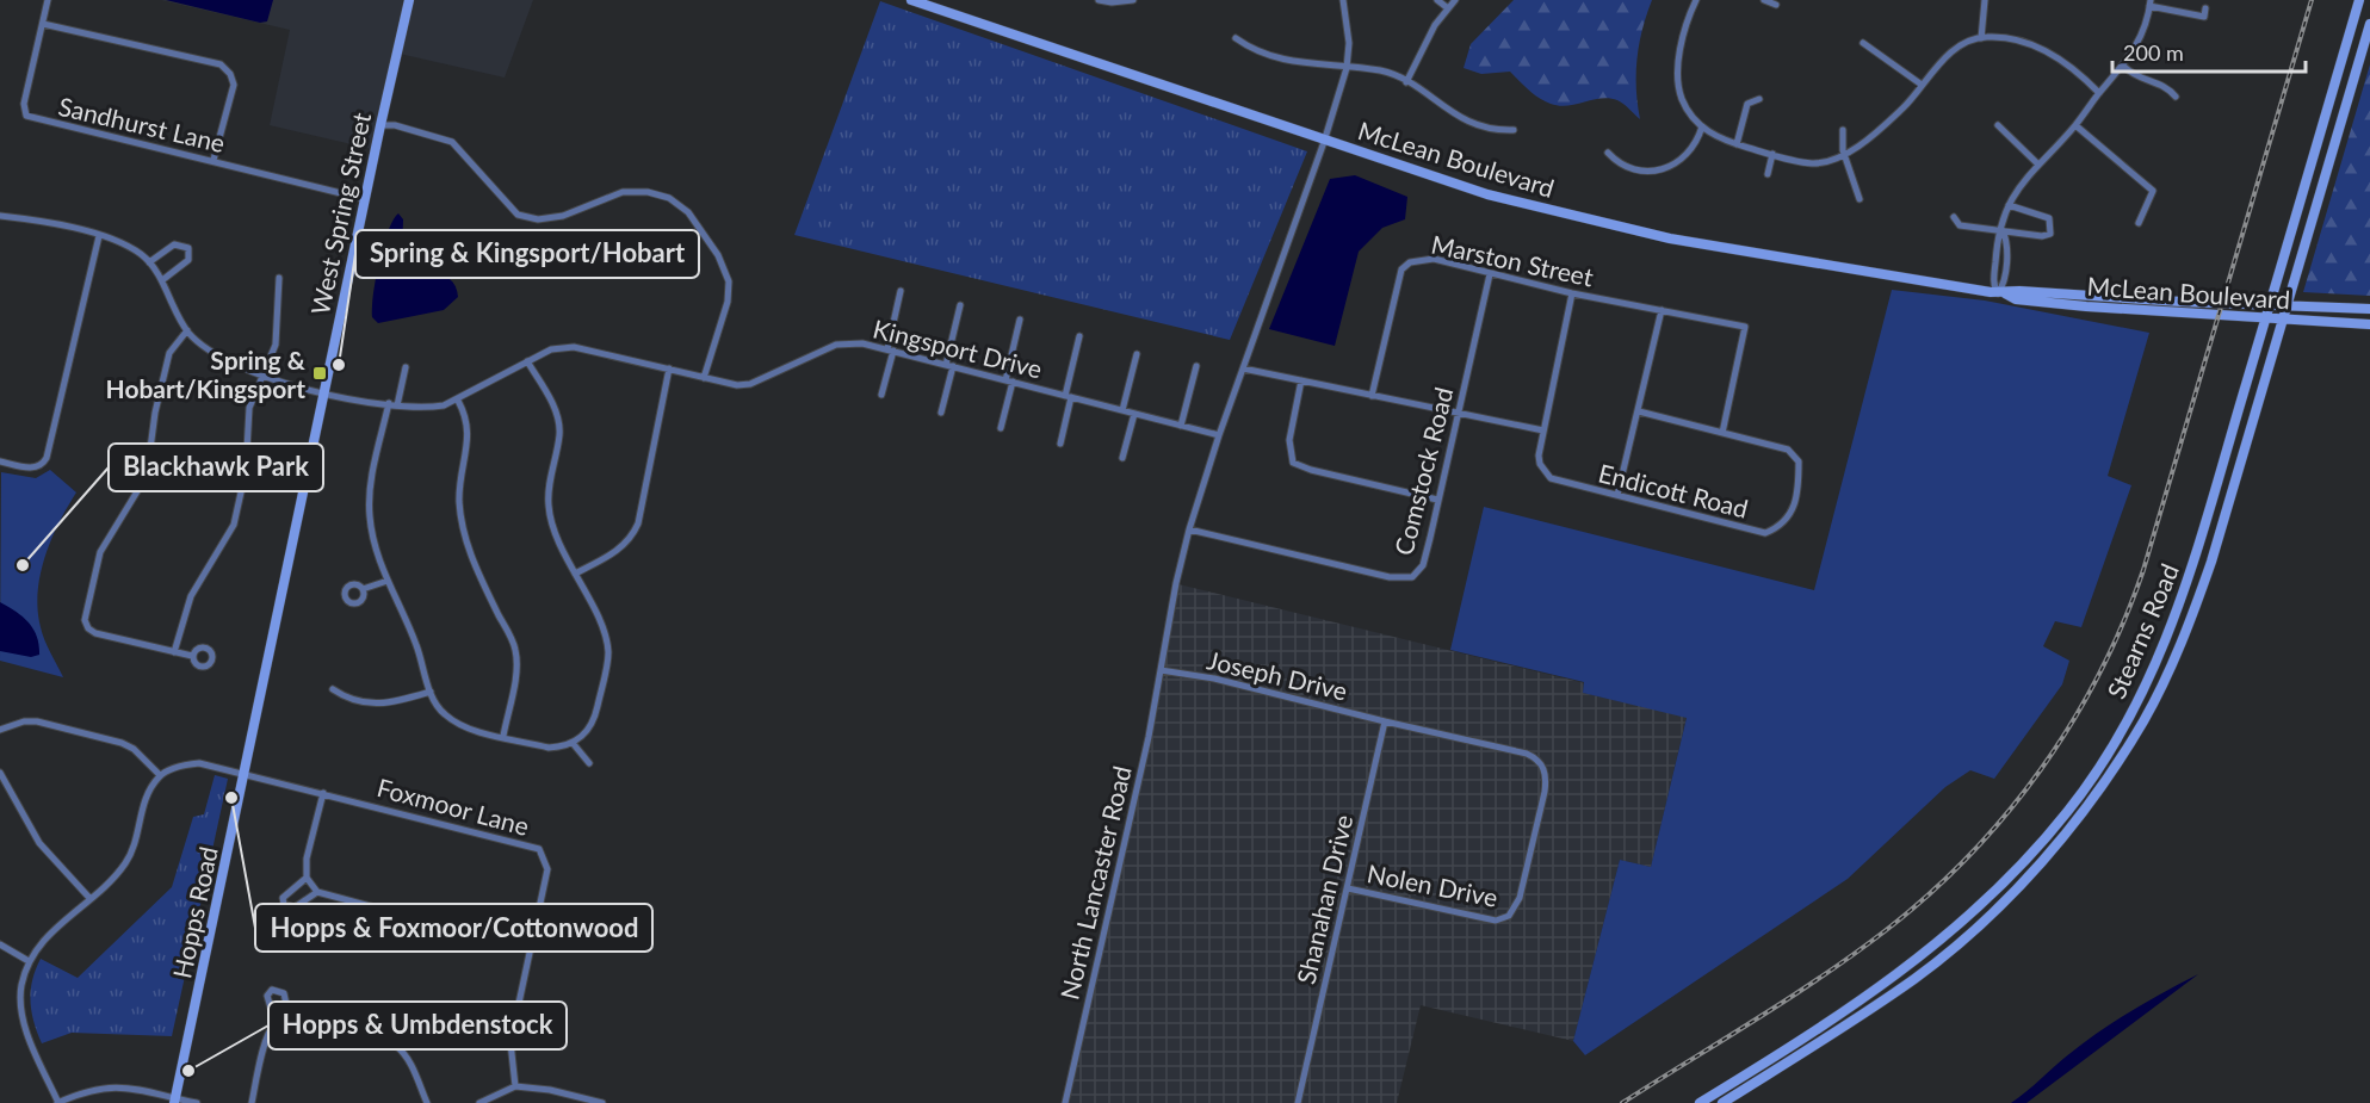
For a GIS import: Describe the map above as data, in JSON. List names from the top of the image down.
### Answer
{
  "streets": {
    "main road": [
      "McLean Boulevard",
      "West Spring Street",
      "Stearns Road",
      "Hopps Road"
    ],
    "street": [
      "Sandhurst Lane",
      "Marston Street",
      "Kingsport Drive",
      "Comstock Road",
      "Endicott Road",
      "Joseph Drive",
      "Foxmoor Lane",
      "North Lancaster Road",
      "Nolen Drive",
      "Shanahan Drive"
    ]
  },
  "crossings": [
    ["Sandhurst Lane", "West Spring Street"],
    ["McLean Boulevard", "Stearns Road"],
    ["McLean Boulevard", "North Lancaster Road"],
    ["West Spring Street", "Kingsport Drive"],
    ["West Spring Street", "Hopps Road"],
    ["Marston Street", "Comstock Road"],
    ["Marston Street", "Endicott Road"],
    ["Kingsport Drive", "North Lancaster Road"],
    ["Comstock Road", "North Lancaster Road"],
    ["Joseph Drive", "North Lancaster Road"],
    ["Joseph Drive", "Nolen Drive"],
    ["Joseph Drive", "Shanahan Drive"],
    ["Foxmoor Lane", "Hopps Road"],
    ["Nolen Drive", "Shanahan Drive"]
  ],
  "places": {
    "other": [
      "Spring & Kingsport/Hobart",
      "Blackhawk Park",
      "Hopps & Foxmoor/Cottonwood",
      "Hopps & Umbdenstock"
    ],
    "transit": ["Spring & Hobart/Kingsport"]
  },
  "scale_bar": "200 m"
}
